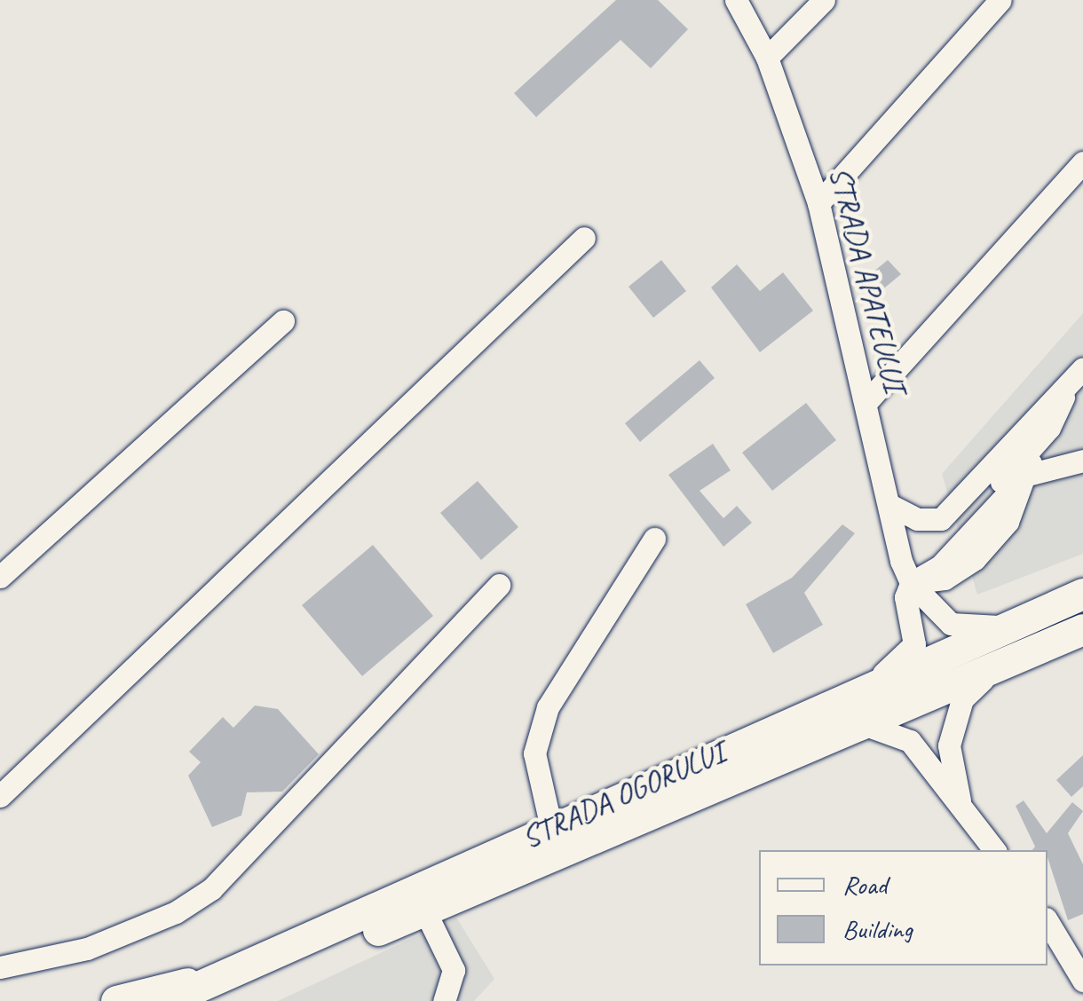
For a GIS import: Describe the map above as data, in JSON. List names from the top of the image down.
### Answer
{
  "streets": {
    "highway": ["STRADA OGORULUI"],
    "street": ["STRADA APATEULUI"]
  },
  "crossings": [
    ["STRADA APATEULUI", "STRADA OGORULUI"]
  ],
  "legend": ["Road", "Building"]
}
